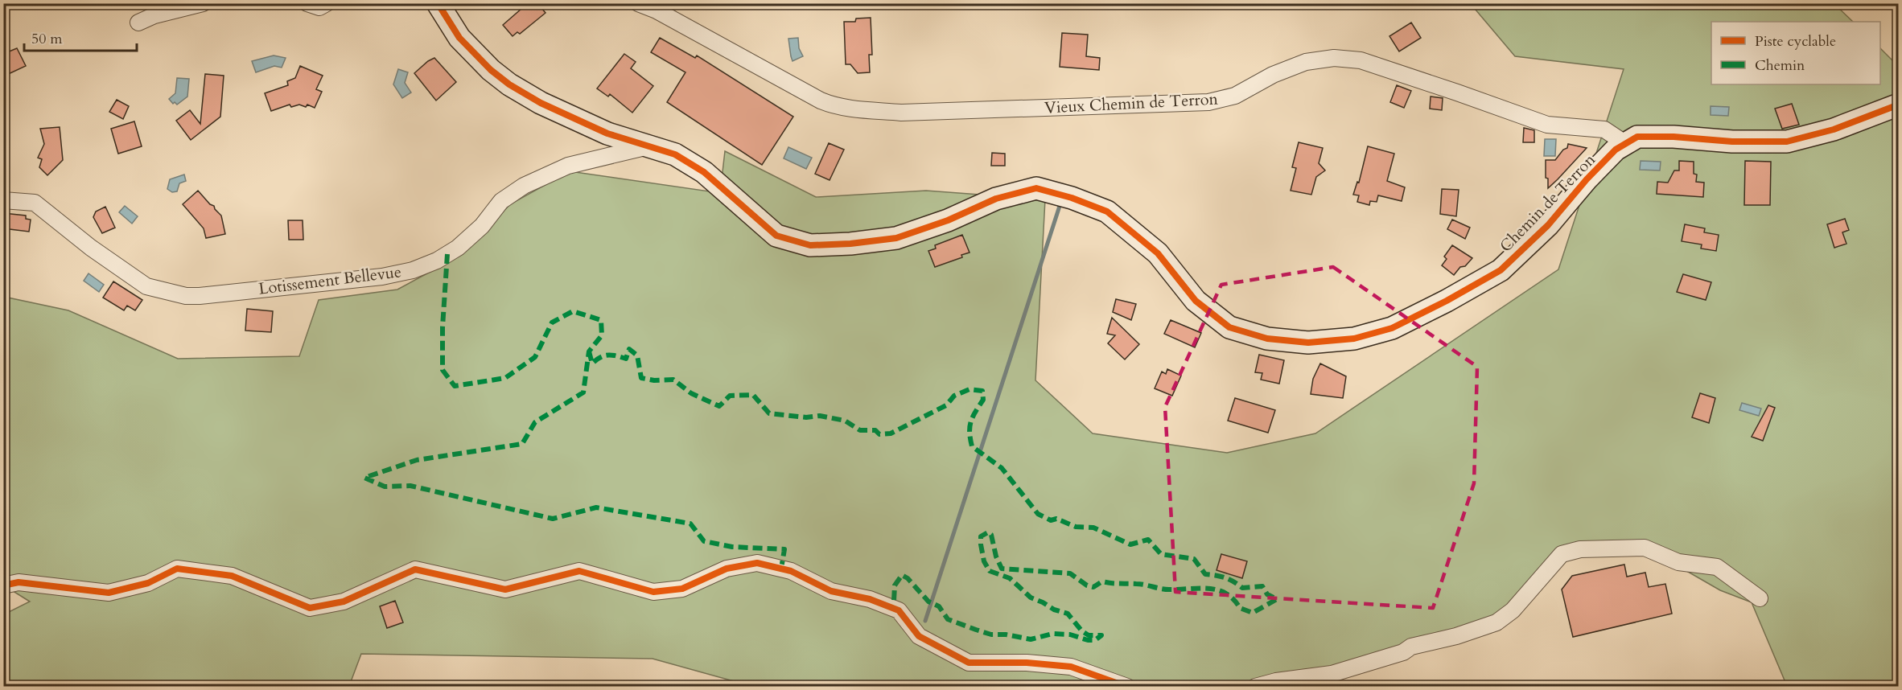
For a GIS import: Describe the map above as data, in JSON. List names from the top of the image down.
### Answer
{
  "streets": {
    "street": ["Vieux Chemin de Terron", "Chemin de Terron", "Lotissement Bellevue"]
  },
  "crossings": [
    ["Vieux Chemin de Terron", "Chemin de Terron"],
    ["Chemin de Terron", "Lotissement Bellevue"]
  ],
  "legend": ["Piste cyclable", "Chemin"],
  "scale_bar": "50 m"
}
